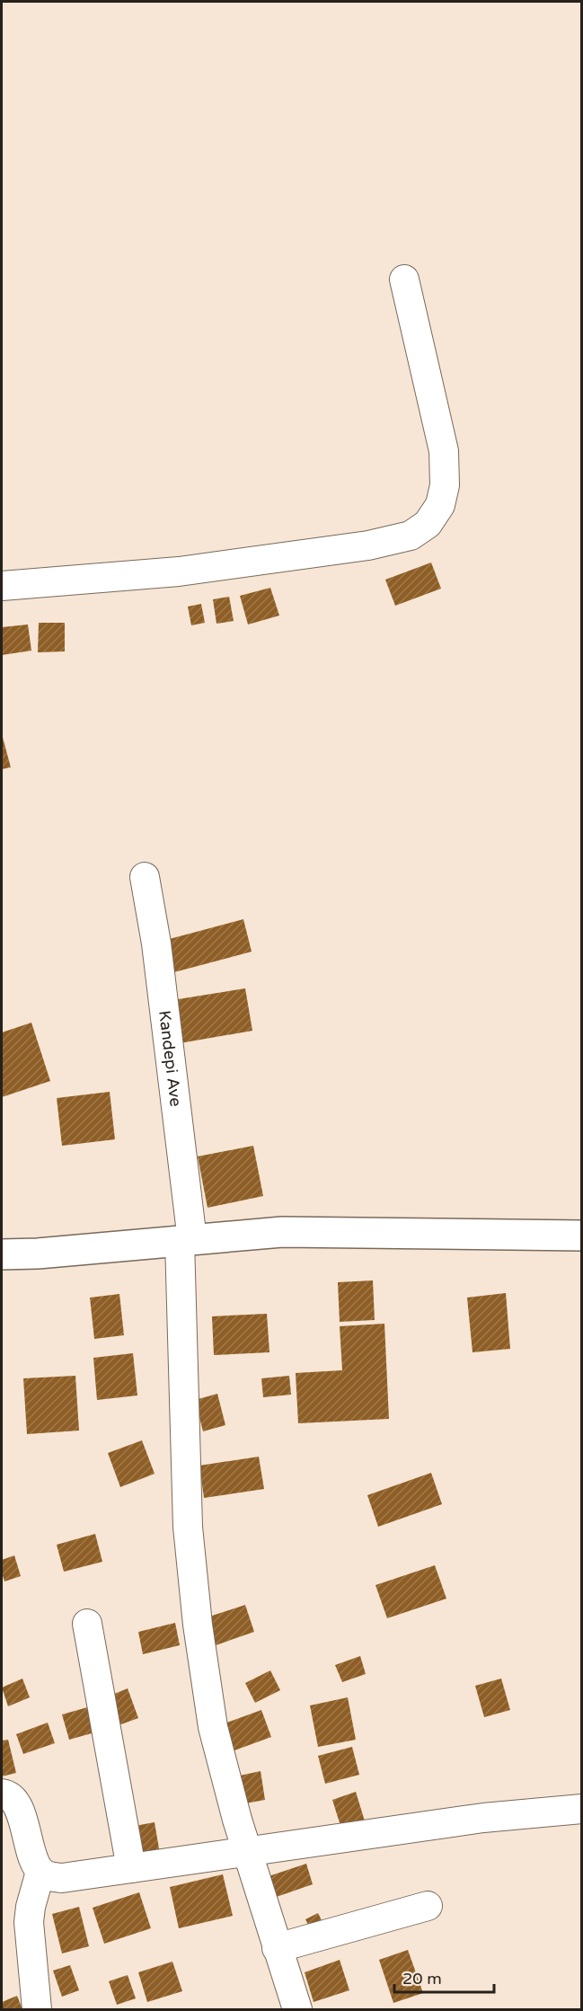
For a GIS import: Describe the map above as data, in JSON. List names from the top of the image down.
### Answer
{
  "streets": {
    "street": ["Kandepi Ave"]
  },
  "scale_bar": "20 m"
}
